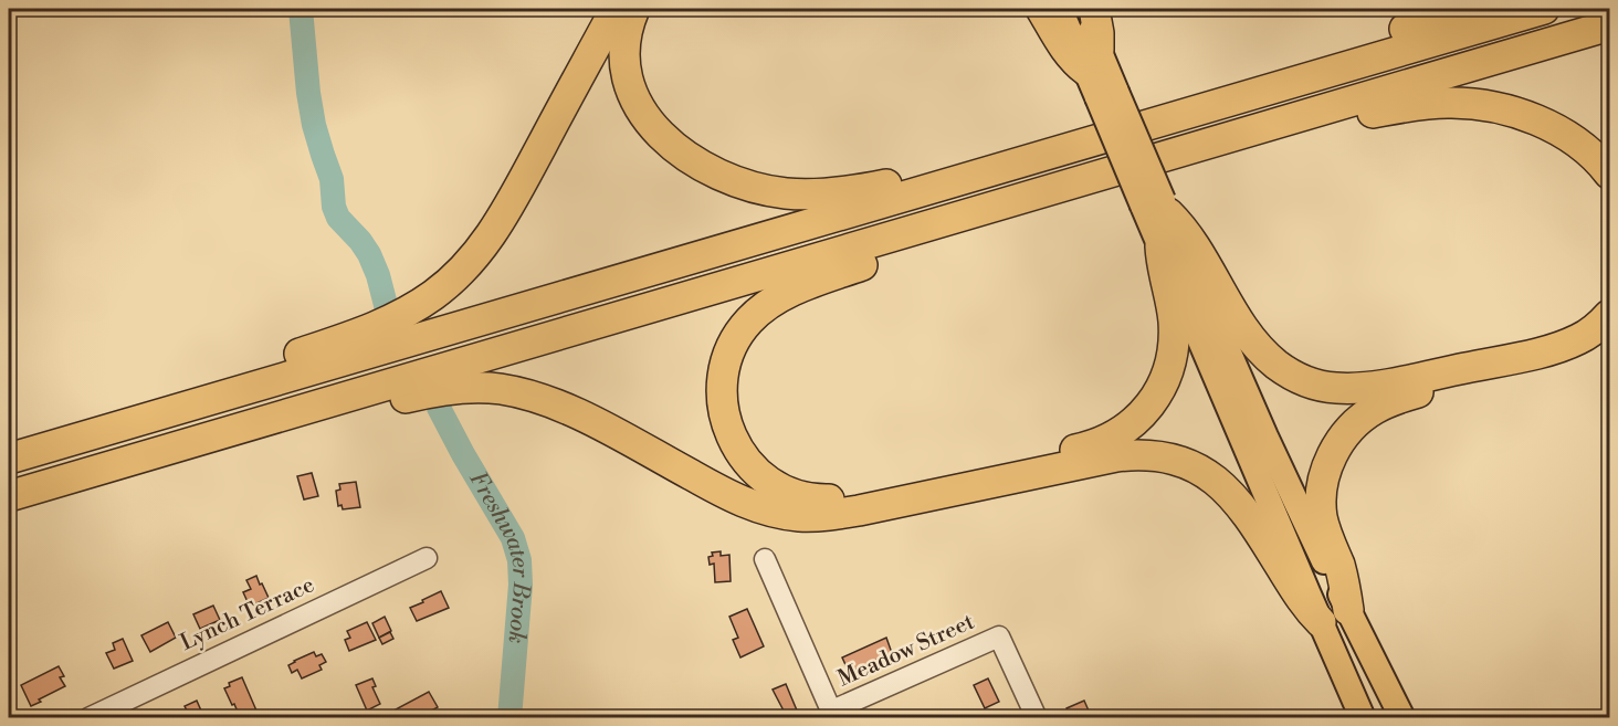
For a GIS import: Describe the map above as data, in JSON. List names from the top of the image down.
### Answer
{
  "streets": {
    "street": ["Lynch Terrace", "Meadow Street"]
  },
  "water": ["Freshwater Brook"]
}
